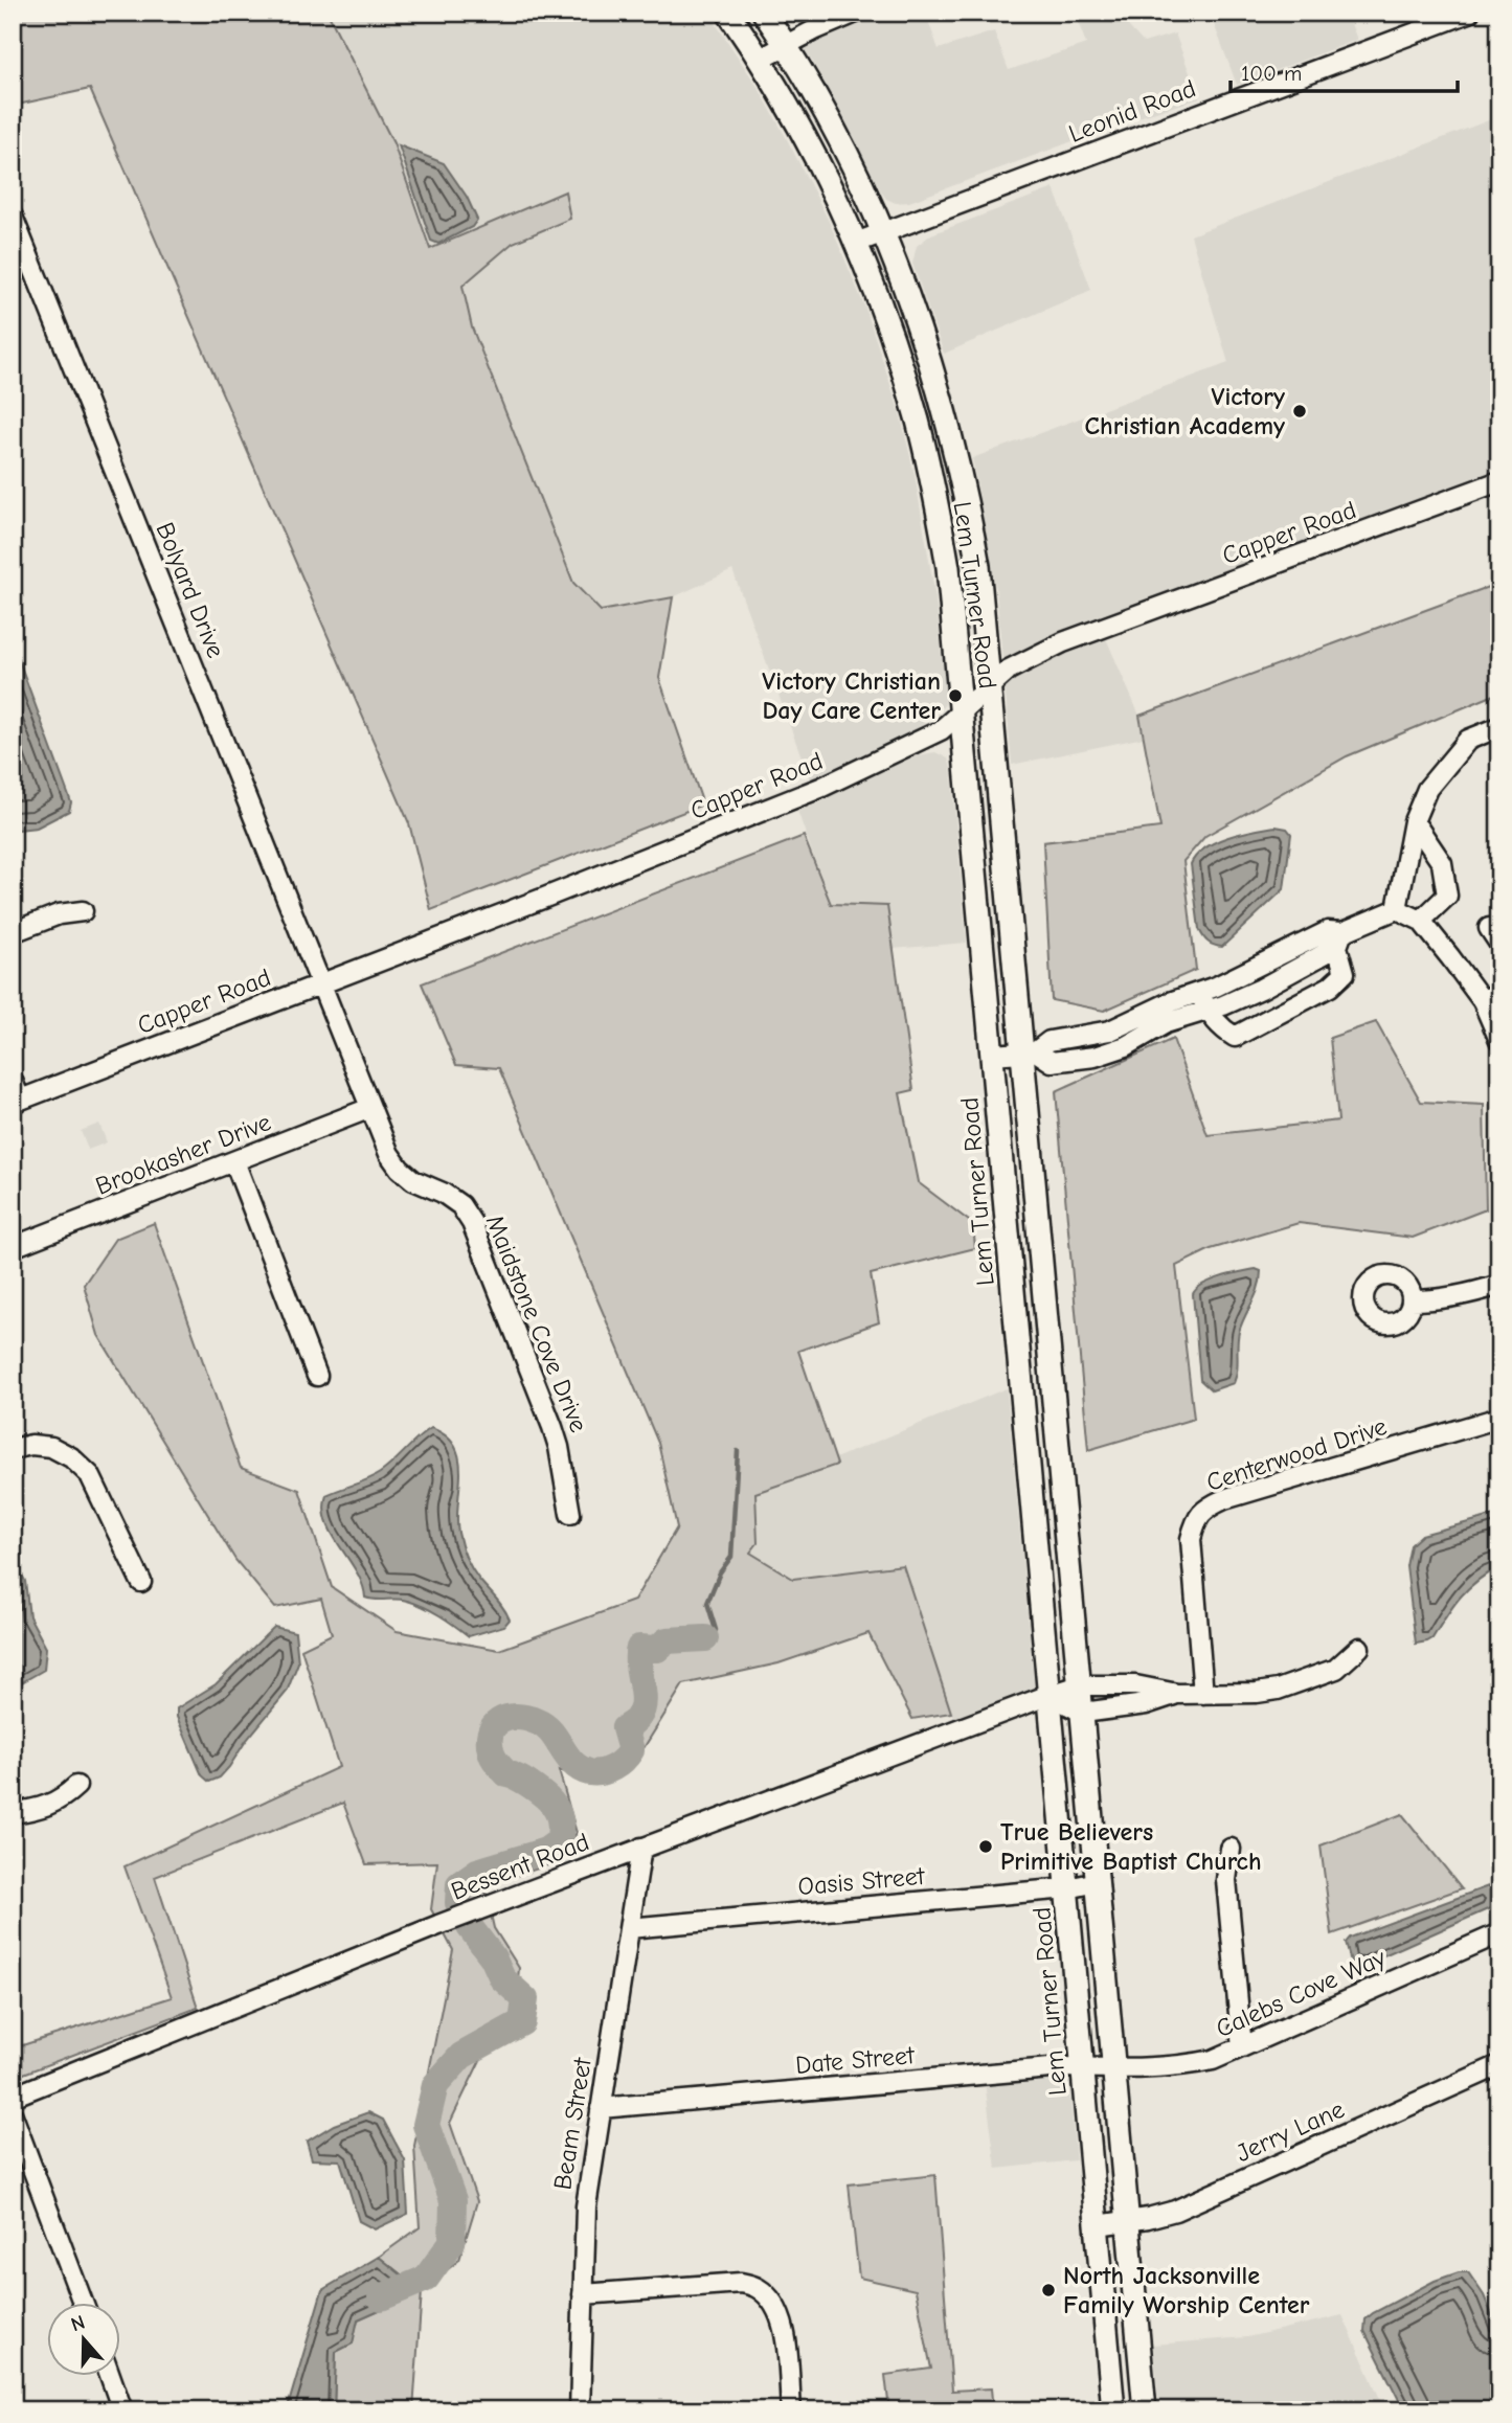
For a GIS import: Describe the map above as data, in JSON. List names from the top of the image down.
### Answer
{
  "streets": {
    "main road": ["Lem Turner Road"],
    "street": [
      "Leonid Road",
      "Capper Road",
      "Bolyard Drive",
      "Brookasher Drive",
      "Maidstone Cove Drive",
      "Centerwood Drive",
      "Bessent Road",
      "Oasis Street",
      "Calebs Cove Way",
      "Date Street",
      "Beam Street",
      "Jerry Lane"
    ]
  },
  "crossings": [
    ["Leonid Road", "Lem Turner Road"],
    ["Capper Road", "Bolyard Drive"],
    ["Capper Road", "Lem Turner Road"],
    ["Capper Road", "Maidstone Cove Drive"],
    ["Bolyard Drive", "Maidstone Cove Drive"],
    ["Lem Turner Road", "Bessent Road"],
    ["Lem Turner Road", "Oasis Street"],
    ["Lem Turner Road", "Calebs Cove Way"],
    ["Lem Turner Road", "Date Street"],
    ["Lem Turner Road", "Jerry Lane"],
    ["Brookasher Drive", "Maidstone Cove Drive"],
    ["Centerwood Drive", "Bessent Road"],
    ["Bessent Road", "Beam Street"],
    ["Oasis Street", "Beam Street"],
    ["Calebs Cove Way", "Date Street"],
    ["Date Street", "Beam Street"]
  ],
  "places": [
    "Victory Christian Academy",
    "Victory Christian Day Care Center",
    "True Believers Primitive Baptist Church",
    "North Jacksonville Family Worship Center"
  ],
  "scale_bar": "100 m",
  "north": "top"
}
